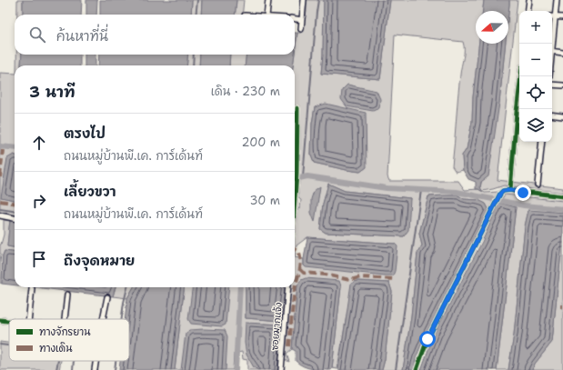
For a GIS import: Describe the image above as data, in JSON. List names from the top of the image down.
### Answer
{
  "streets": {
    "street": ["ซอยมากแจ้ง"]
  },
  "legend": ["ทางจักรยาน", "ทางเดิน"],
  "north": "left",
  "page": {
    "map_buttons": ["+", "−"],
    "search": "ค้นหาที่นี่",
    "heading": ["3 นาที", "เดิน · 230 m"],
    "list": [
      ["ตรงไป", "ถนนหมู่บ้านพี.เค. การ์เด้นท์", "200 m"],
      ["เลี้ยวขวา", "ถนนหมู่บ้านพี.เค. การ์เด้นท์", "30 m"],
      "ถึงจุดหมาย"
    ]
  }
}
